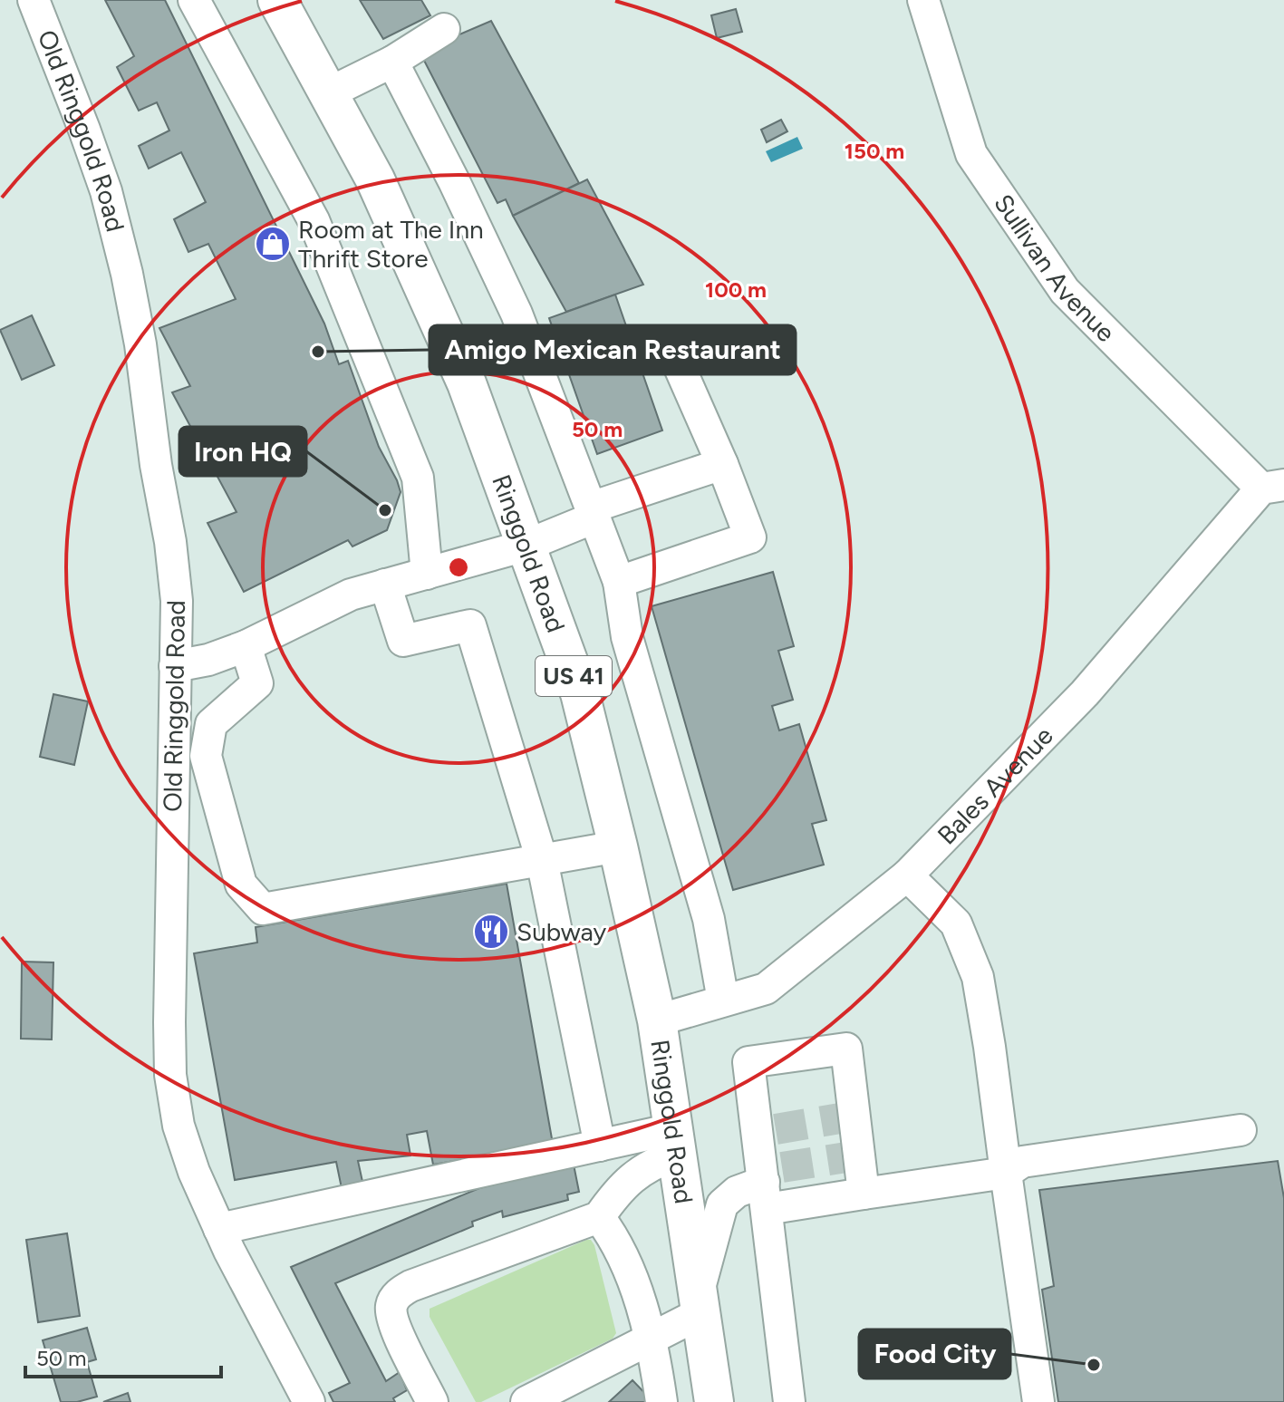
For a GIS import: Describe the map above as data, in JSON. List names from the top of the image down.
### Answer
{
  "streets": {
    "main road": ["Ringgold Road", "US 41"],
    "street": ["Old Ringgold Road", "Sullivan Avenue", "Bales Avenue"]
  },
  "crossings": [
    ["Sullivan Avenue", "Bales Avenue"],
    ["Ringgold Road", "Bales Avenue"]
  ],
  "places": {
    "shop": ["Room at The Inn Thrift Store"],
    "other": ["Amigo Mexican Restaurant", "Iron HQ", "Food City"],
    "restaurant": ["Subway"]
  },
  "scale_bar": "50 m",
  "rings": ["150 m", "100 m", "50 m"]
}
